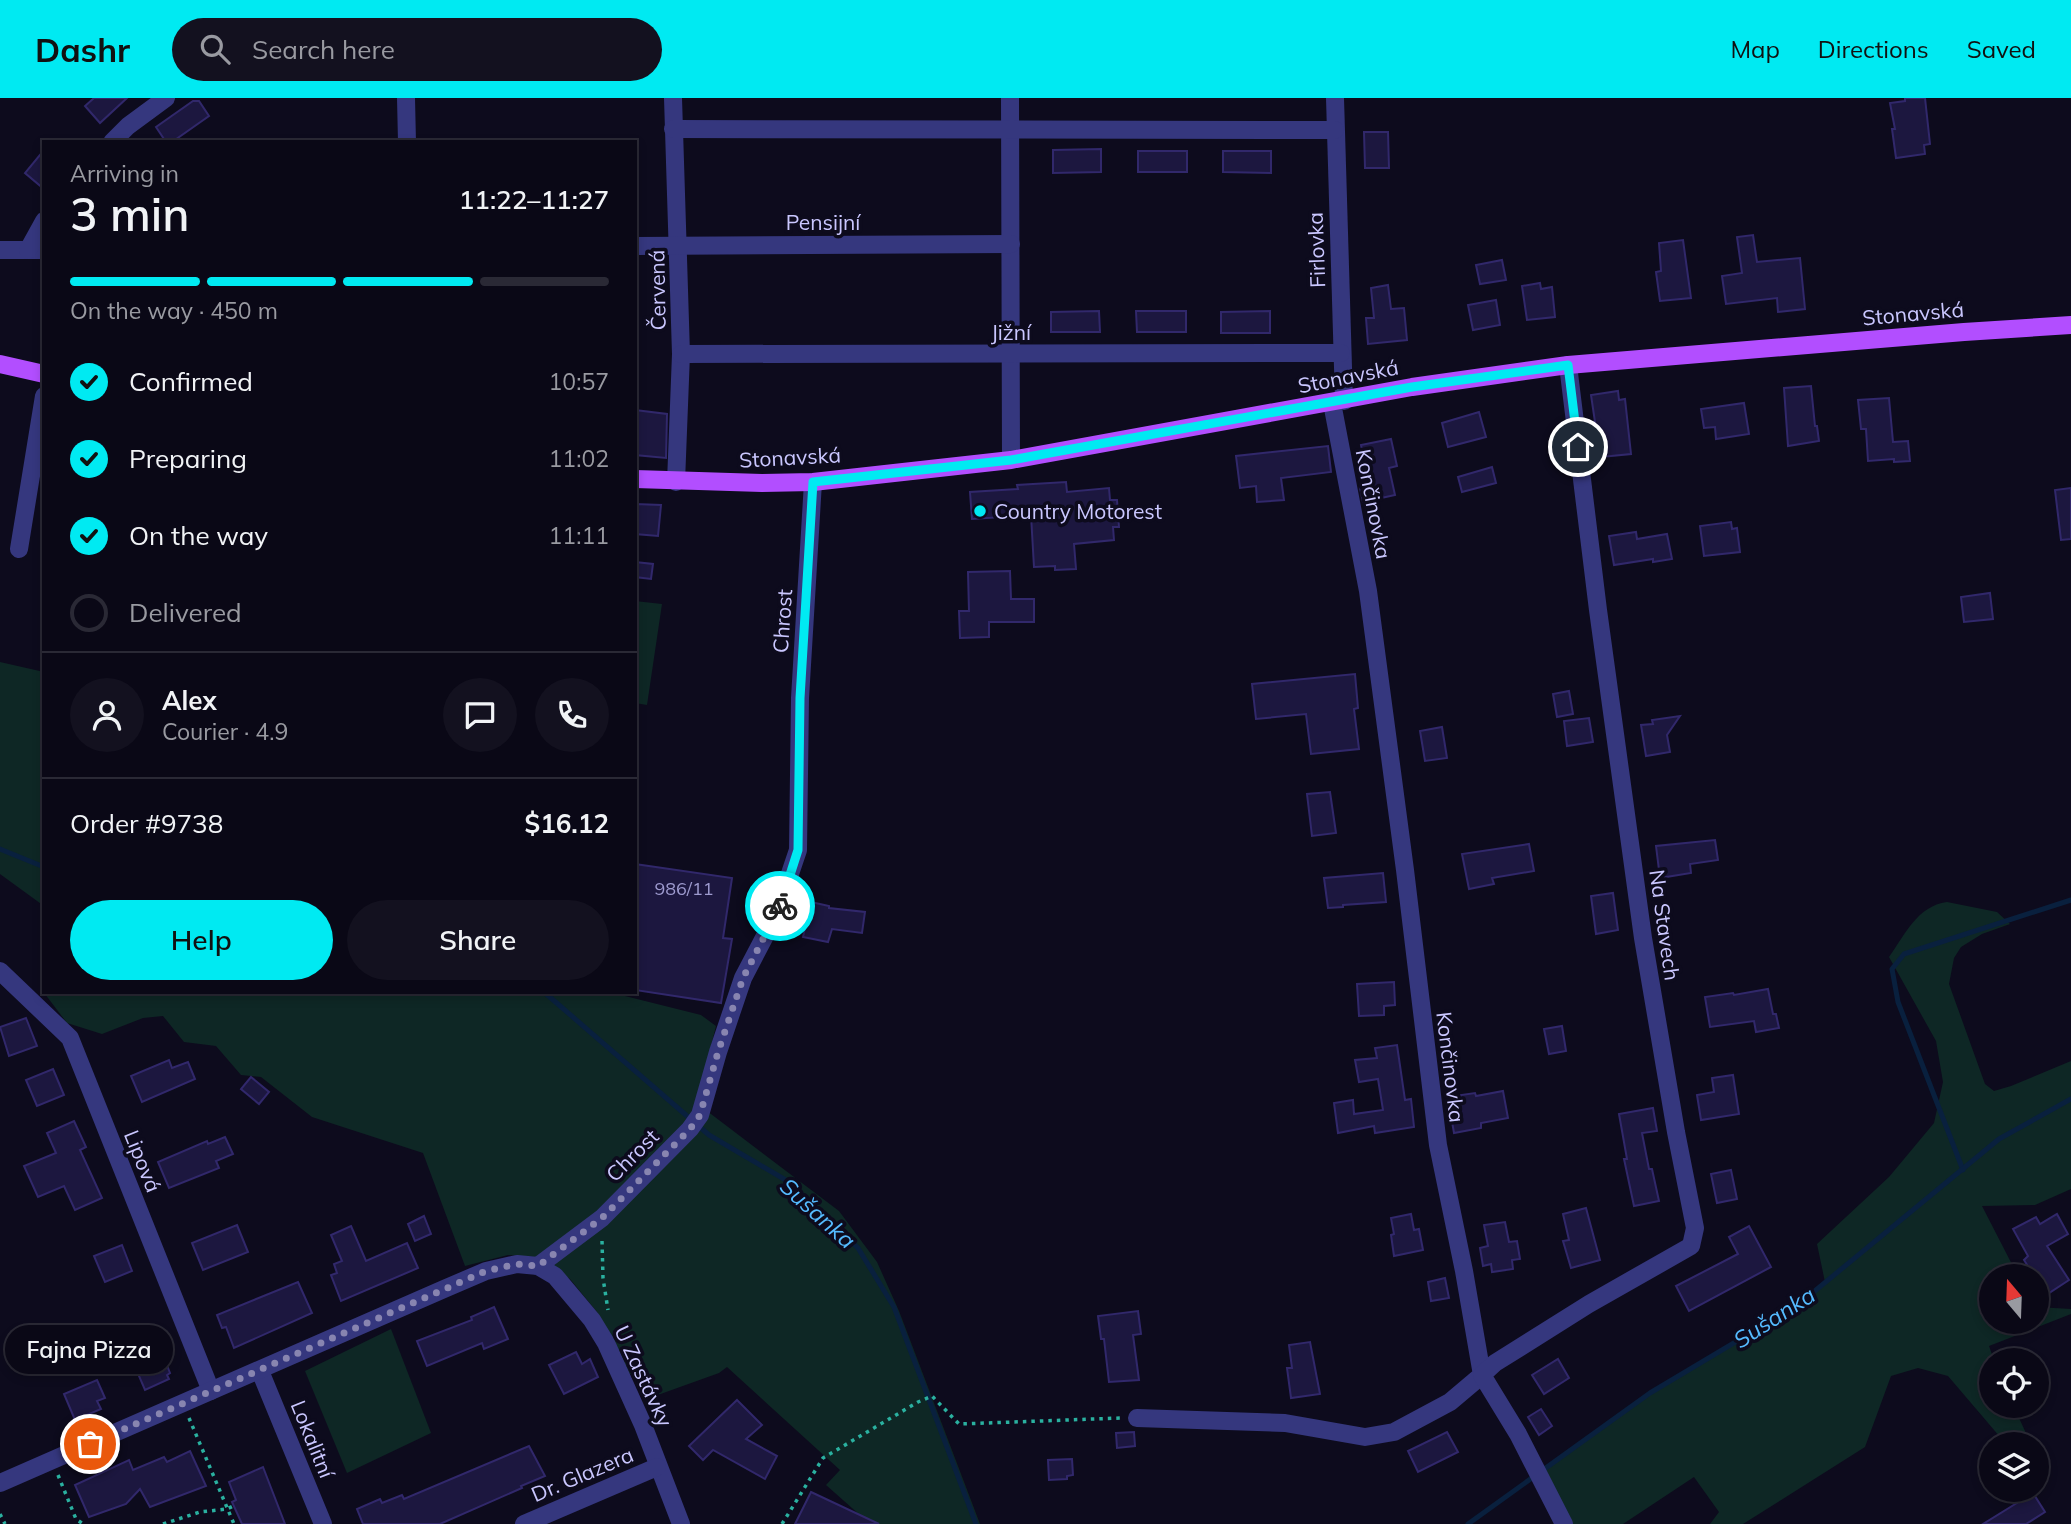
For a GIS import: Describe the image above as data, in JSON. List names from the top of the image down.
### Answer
{
  "streets": {
    "main road": ["Stonavská"],
    "street": [
      "Pensijní",
      "Firlovka",
      "Červená",
      "Jižní",
      "Končinovka",
      "Chrost",
      "Na Stavech",
      "Lipová",
      "U Zastávky",
      "Lokalitní",
      "Dr. Glazera"
    ]
  },
  "crossings": [
    ["Pensijní", "Červená"],
    ["Firlovka", "Stonavská"],
    ["Firlovka", "Jižní"],
    ["Firlovka", "Končinovka"],
    ["Červená", "Stonavská"],
    ["Červená", "Jižní"],
    ["Stonavská", "Končinovka"],
    ["Stonavská", "Chrost"],
    ["Stonavská", "Na Stavech"],
    ["Končinovka", "Na Stavech"],
    ["Chrost", "U Zastávky"],
    ["U Zastávky", "Dr. Glazera"]
  ],
  "water": ["Sušanka"],
  "places": ["Country Motorest", "Fajna Pizza"],
  "house_numbers": ["986/11"],
  "north": "top",
  "page": {
    "header": "Dashr",
    "search": "Search here",
    "nav": ["Map", "Directions", "Saved"],
    "heading": ["3 min", "Arriving in", "11:22–11:27"],
    "panel": [
      "Alex",
      "Courier · 4.9",
      "Order #9738",
      "$16.12"
    ],
    "bar": "On the way · 450 m",
    "list": [
      ["Confirmed", "10:57"],
      ["Preparing", "11:02"],
      ["On the way", "11:11"],
      "Delivered"
    ],
    "buttons": ["Help", "Share"],
    "bubble": "Fajna Pizza"
  }
}
